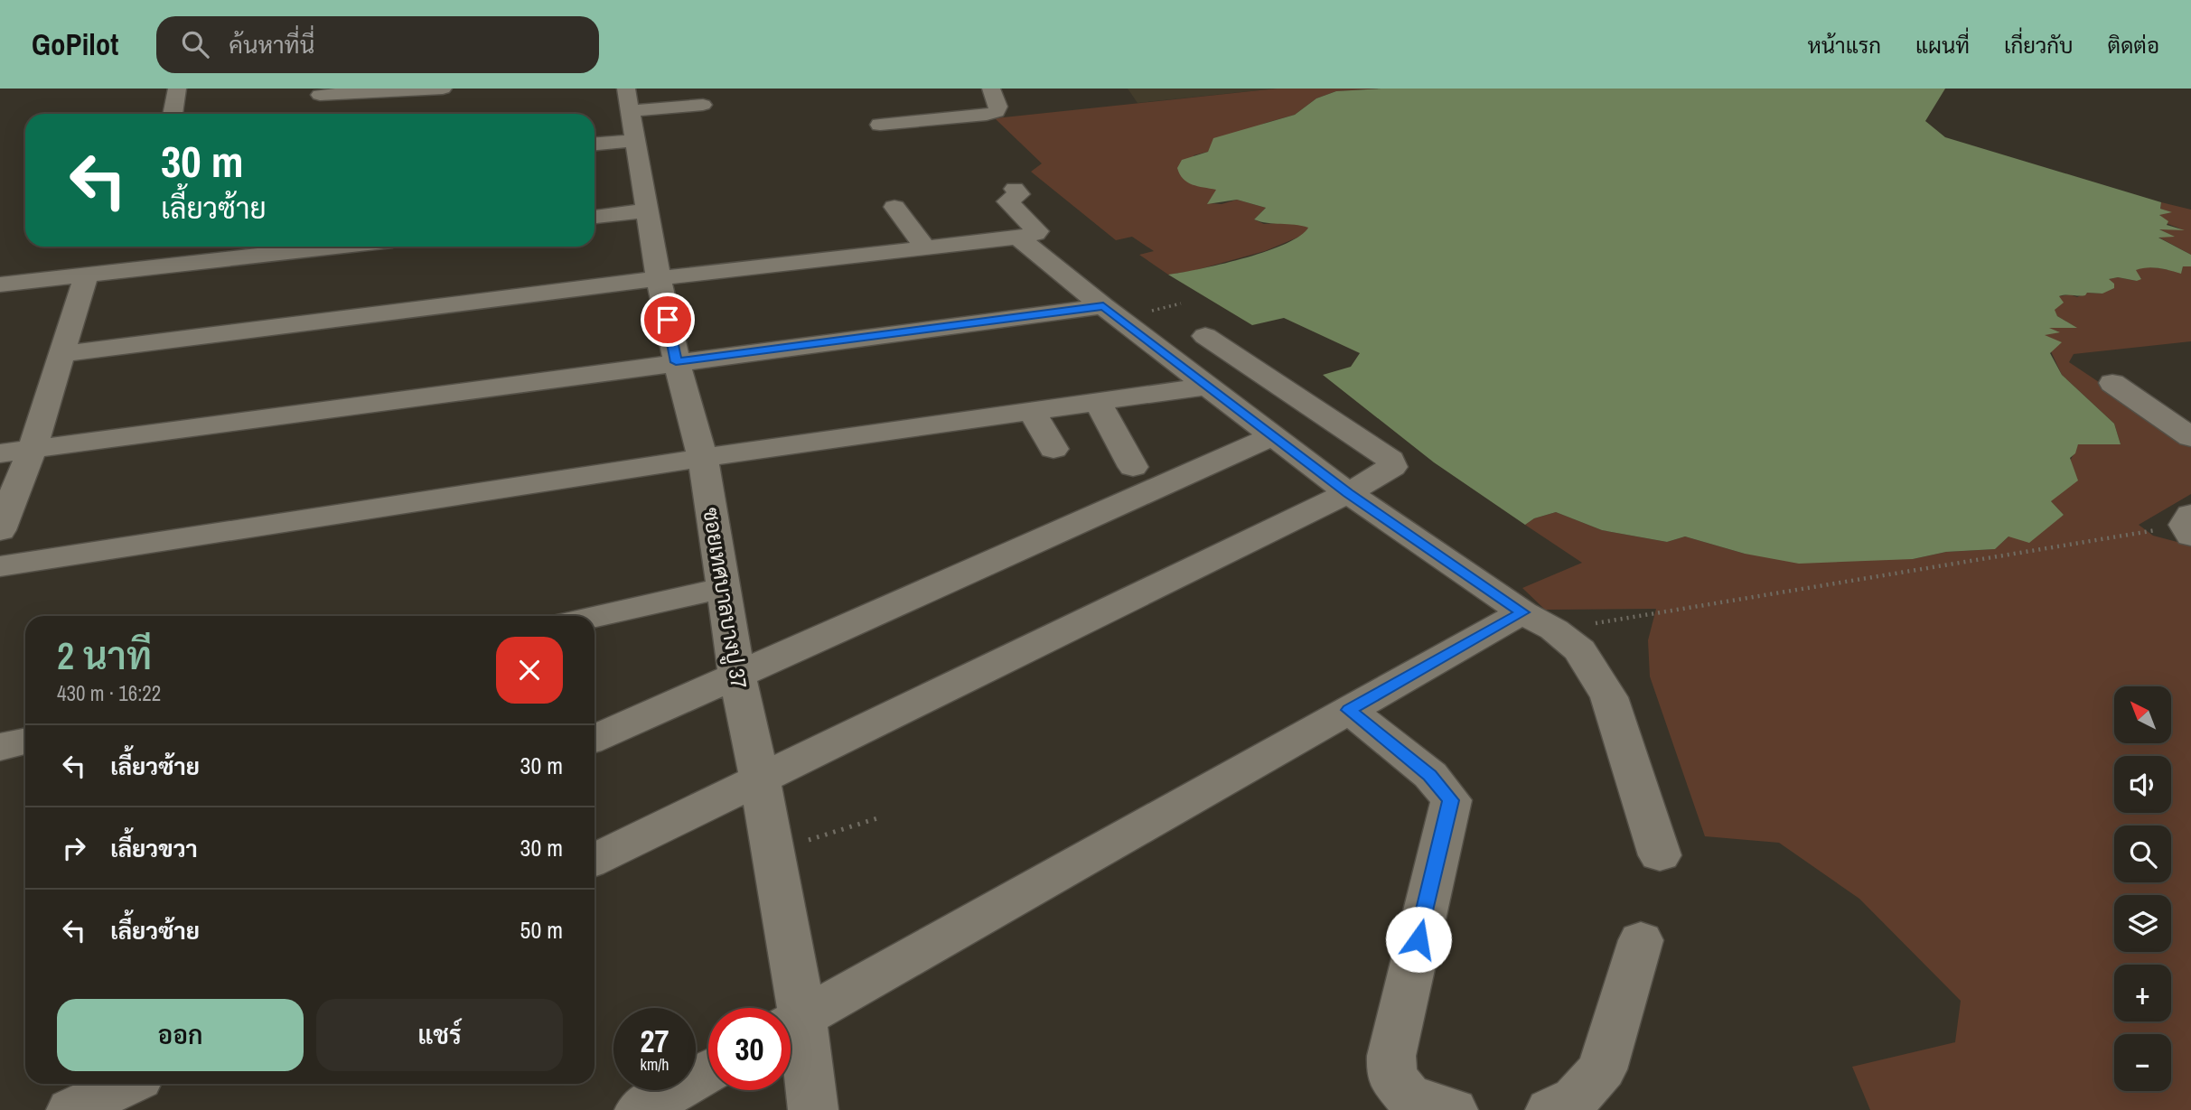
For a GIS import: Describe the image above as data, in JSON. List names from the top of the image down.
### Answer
{
  "streets": {
    "street": ["ซอยเทศบาลบางปู 37"]
  },
  "north": "top left",
  "page": {
    "header": "GoPilot",
    "search": "ค้นหาที่นี่",
    "nav": [
      "หน้าแรก",
      "แผนที่",
      "เกี่ยวกับ",
      "ติดต่อ"
    ],
    "turn": ["30 m", "เลี้ยวซ้าย"],
    "heading": ["2 นาที", "430 m · 16:22"],
    "map_buttons": ["+", "−"],
    "list": [
      {
        "name": "เลี้ยวซ้าย",
        "value": "30 m"
      },
      {
        "name": "เลี้ยวขวา",
        "value": "30 m"
      },
      {
        "name": "เลี้ยวซ้าย",
        "value": "50 m"
      }
    ],
    "buttons": ["ออก", "แชร์"],
    "speed": "27 km/h",
    "limit": "30"
  }
}
